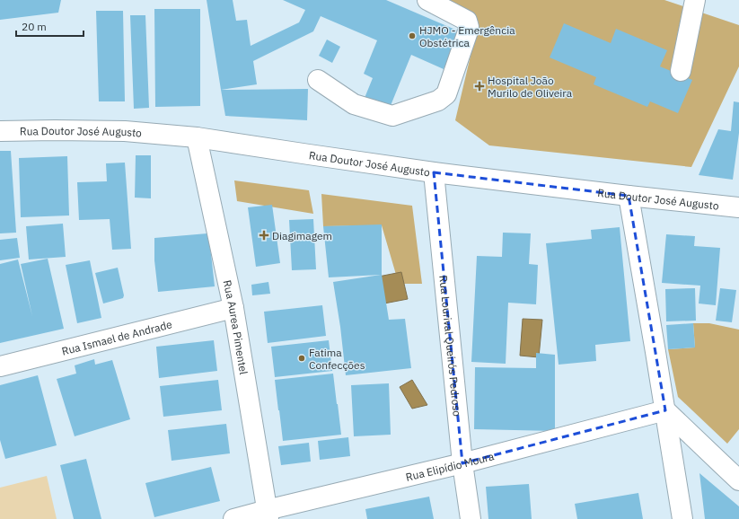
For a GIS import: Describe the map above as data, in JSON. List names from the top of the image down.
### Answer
{
  "streets": {
    "street": [
      "Rua Doutor José Augusto",
      "Rua Aurea Pimentel",
      "Rua Ismael de Andrade",
      "Rua Lourival Queirós Pedroso",
      "Rua Elipídio Moura"
    ]
  },
  "crossings": [
    ["Rua Doutor José Augusto", "Rua Aurea Pimentel"],
    ["Rua Doutor José Augusto", "Rua Lourival Queirós Pedroso"],
    ["Rua Aurea Pimentel", "Rua Ismael de Andrade"],
    ["Rua Aurea Pimentel", "Rua Elipídio Moura"],
    ["Rua Lourival Queirós Pedroso", "Rua Elipídio Moura"]
  ],
  "places": {
    "other": ["HJMO - Emergência Obstétrica", "Fatima Confecções"],
    "health": ["Hospital João Murilo de Oliveira", "Diagimagem"]
  },
  "scale_bar": "20 m"
}
